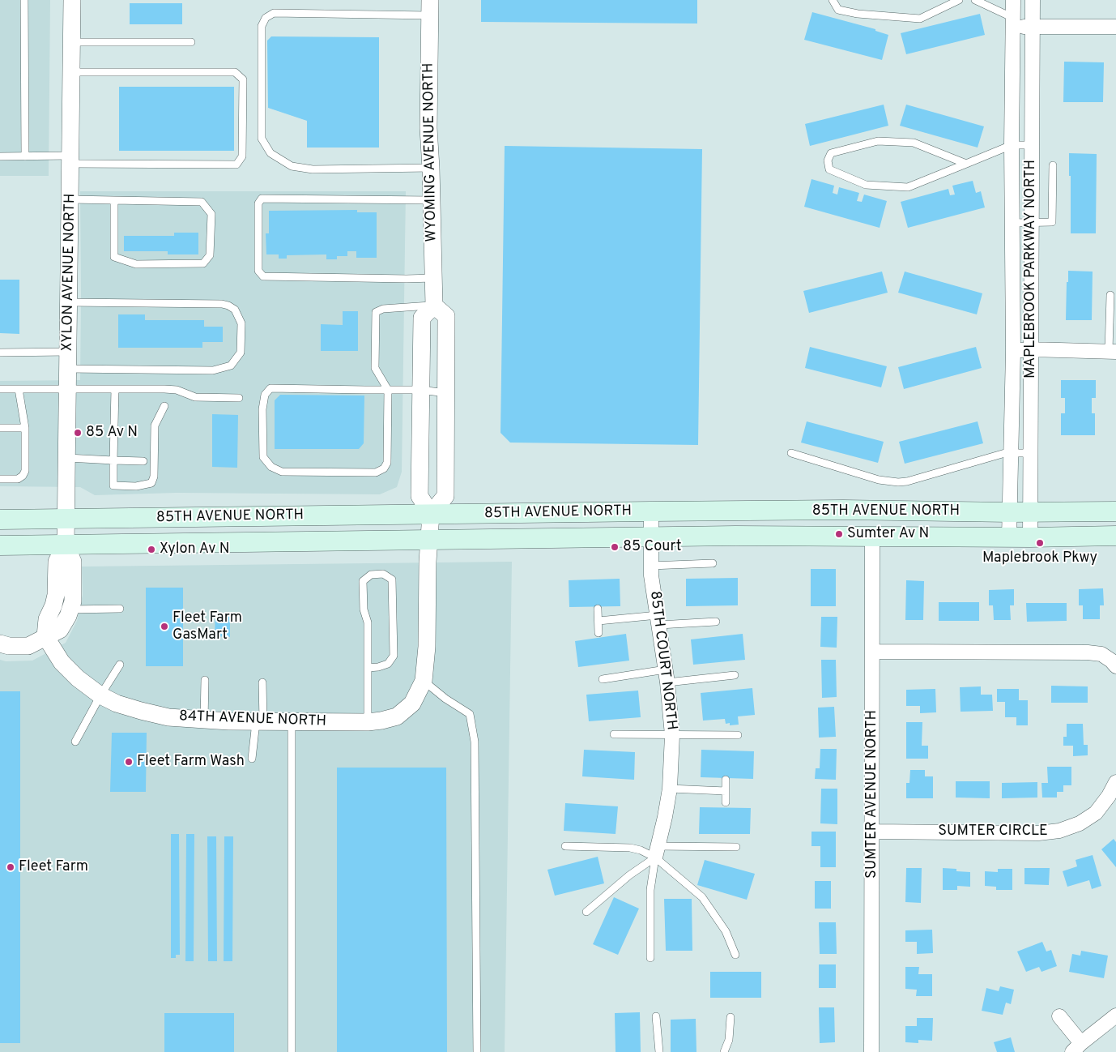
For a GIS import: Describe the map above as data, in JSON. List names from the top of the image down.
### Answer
{
  "streets": {
    "main road": ["85TH AVENUE NORTH"],
    "street": [
      "WYOMING AVENUE NORTH",
      "MAPLEBROOK PARKWAY NORTH",
      "XYLON AVENUE NORTH",
      "85TH COURT NORTH",
      "84TH AVENUE NORTH",
      "SUMTER AVENUE NORTH",
      "SUMTER CIRCLE"
    ]
  },
  "crossings": [
    ["MAPLEBROOK PARKWAY NORTH", "85TH AVENUE NORTH"],
    ["XYLON AVENUE NORTH", "85TH AVENUE NORTH"],
    ["85TH AVENUE NORTH", "85TH COURT NORTH"],
    ["85TH AVENUE NORTH", "SUMTER AVENUE NORTH"],
    ["SUMTER AVENUE NORTH", "SUMTER CIRCLE"]
  ],
  "places": [
    "85 Av N",
    "Sumter Av N",
    "Maplebrook Pkwy",
    "85 Court",
    "Xylon Av N",
    "Fleet Farm GasMart",
    "Fleet Farm Wash",
    "Fleet Farm"
  ]
}
